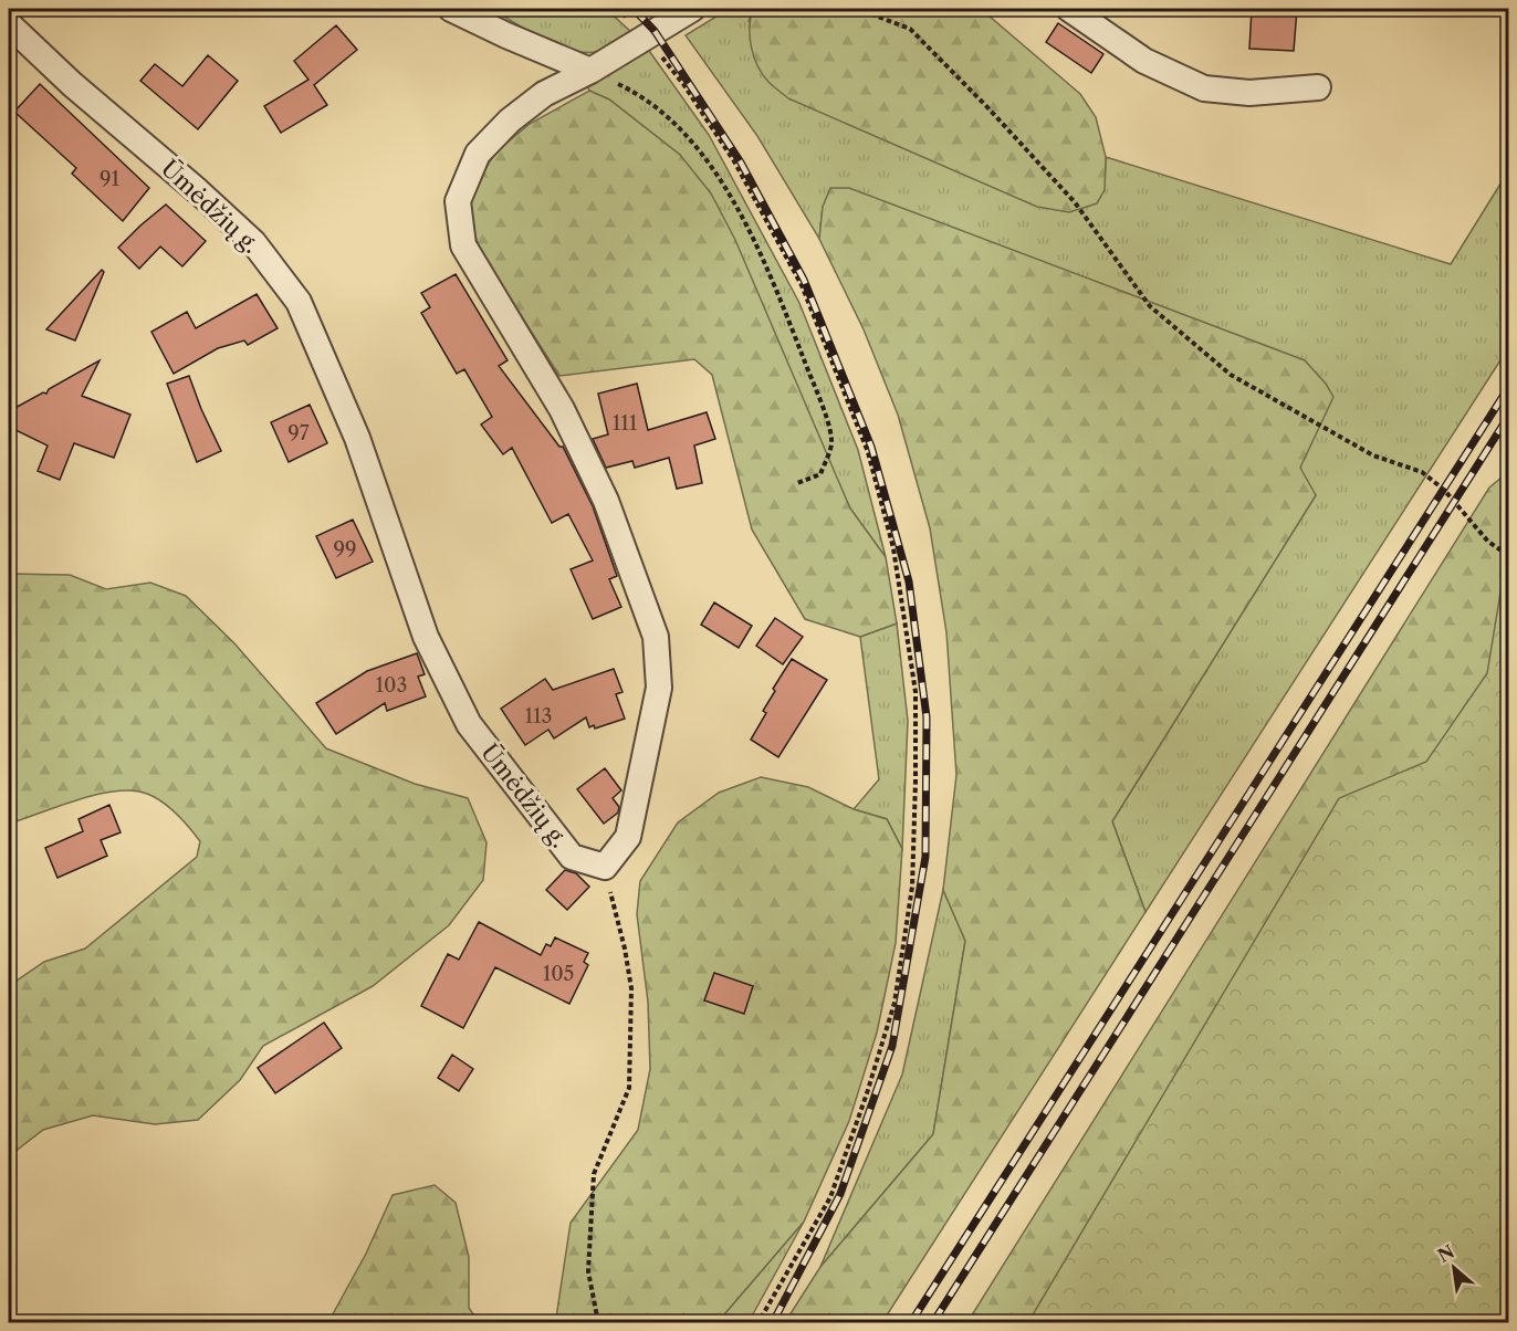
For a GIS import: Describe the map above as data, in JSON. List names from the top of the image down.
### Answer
{
  "streets": {
    "street": ["Ūmėdžių g."]
  },
  "house_numbers": [
    "91",
    "111",
    "97",
    "99",
    "103",
    "113",
    "105"
  ],
  "north": "top left"
}
